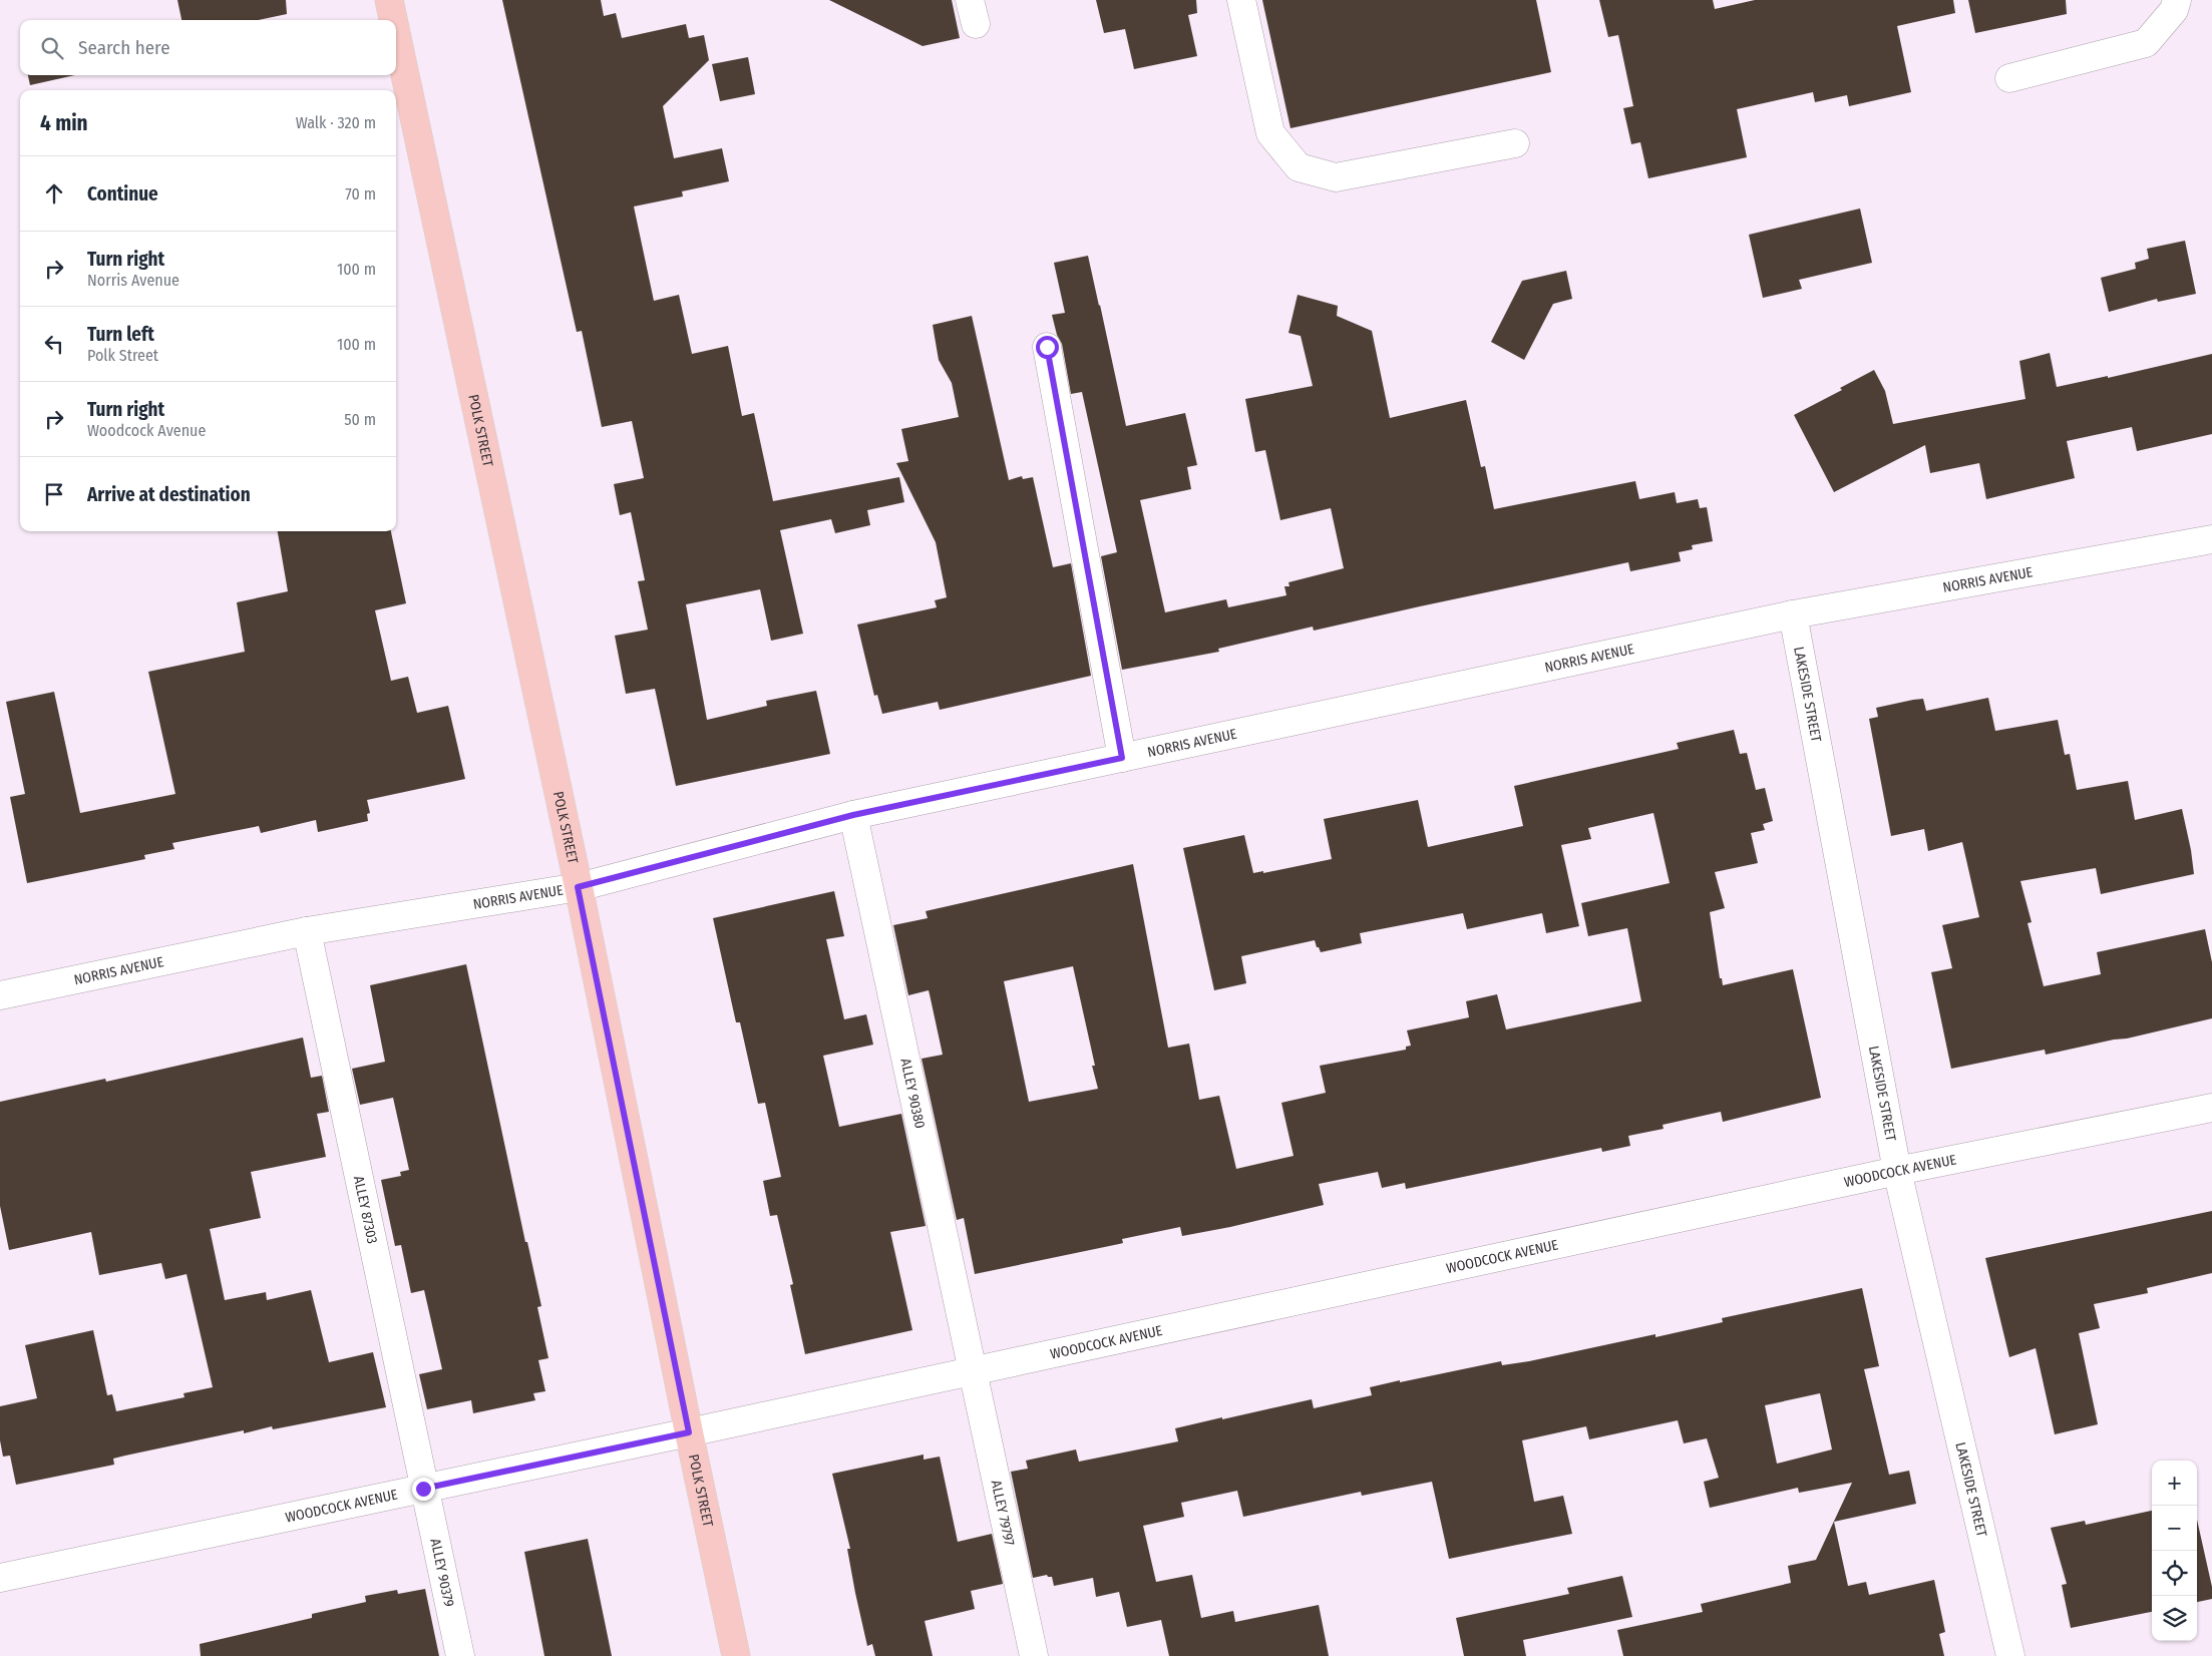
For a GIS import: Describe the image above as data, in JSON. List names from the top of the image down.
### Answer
{
  "streets": {
    "main road": ["POLK STREET"],
    "street": [
      "NORRIS AVENUE",
      "LAKESIDE STREET",
      "ALLEY 90380",
      "WOODCOCK AVENUE",
      "ALLEY 87303",
      "ALLEY 79797",
      "ALLEY 90379"
    ]
  },
  "crossings": [
    ["POLK STREET", "NORRIS AVENUE"],
    ["POLK STREET", "WOODCOCK AVENUE"],
    ["NORRIS AVENUE", "LAKESIDE STREET"],
    ["NORRIS AVENUE", "ALLEY 90380"],
    ["NORRIS AVENUE", "ALLEY 87303"],
    ["LAKESIDE STREET", "WOODCOCK AVENUE"],
    ["ALLEY 90380", "WOODCOCK AVENUE"],
    ["ALLEY 90380", "ALLEY 79797"],
    ["WOODCOCK AVENUE", "ALLEY 87303"],
    ["WOODCOCK AVENUE", "ALLEY 79797"],
    ["WOODCOCK AVENUE", "ALLEY 90379"],
    ["ALLEY 87303", "ALLEY 90379"]
  ],
  "page": {
    "search": "Search here",
    "heading": ["4 min", "Walk · 320 m"],
    "list": [
      ["Continue", "70 m"],
      ["Turn right", "Norris Avenue", "100 m"],
      ["Turn left", "Polk Street", "100 m"],
      ["Turn right", "Woodcock Avenue", "50 m"],
      "Arrive at destination"
    ],
    "map_buttons": ["+", "−"]
  }
}
